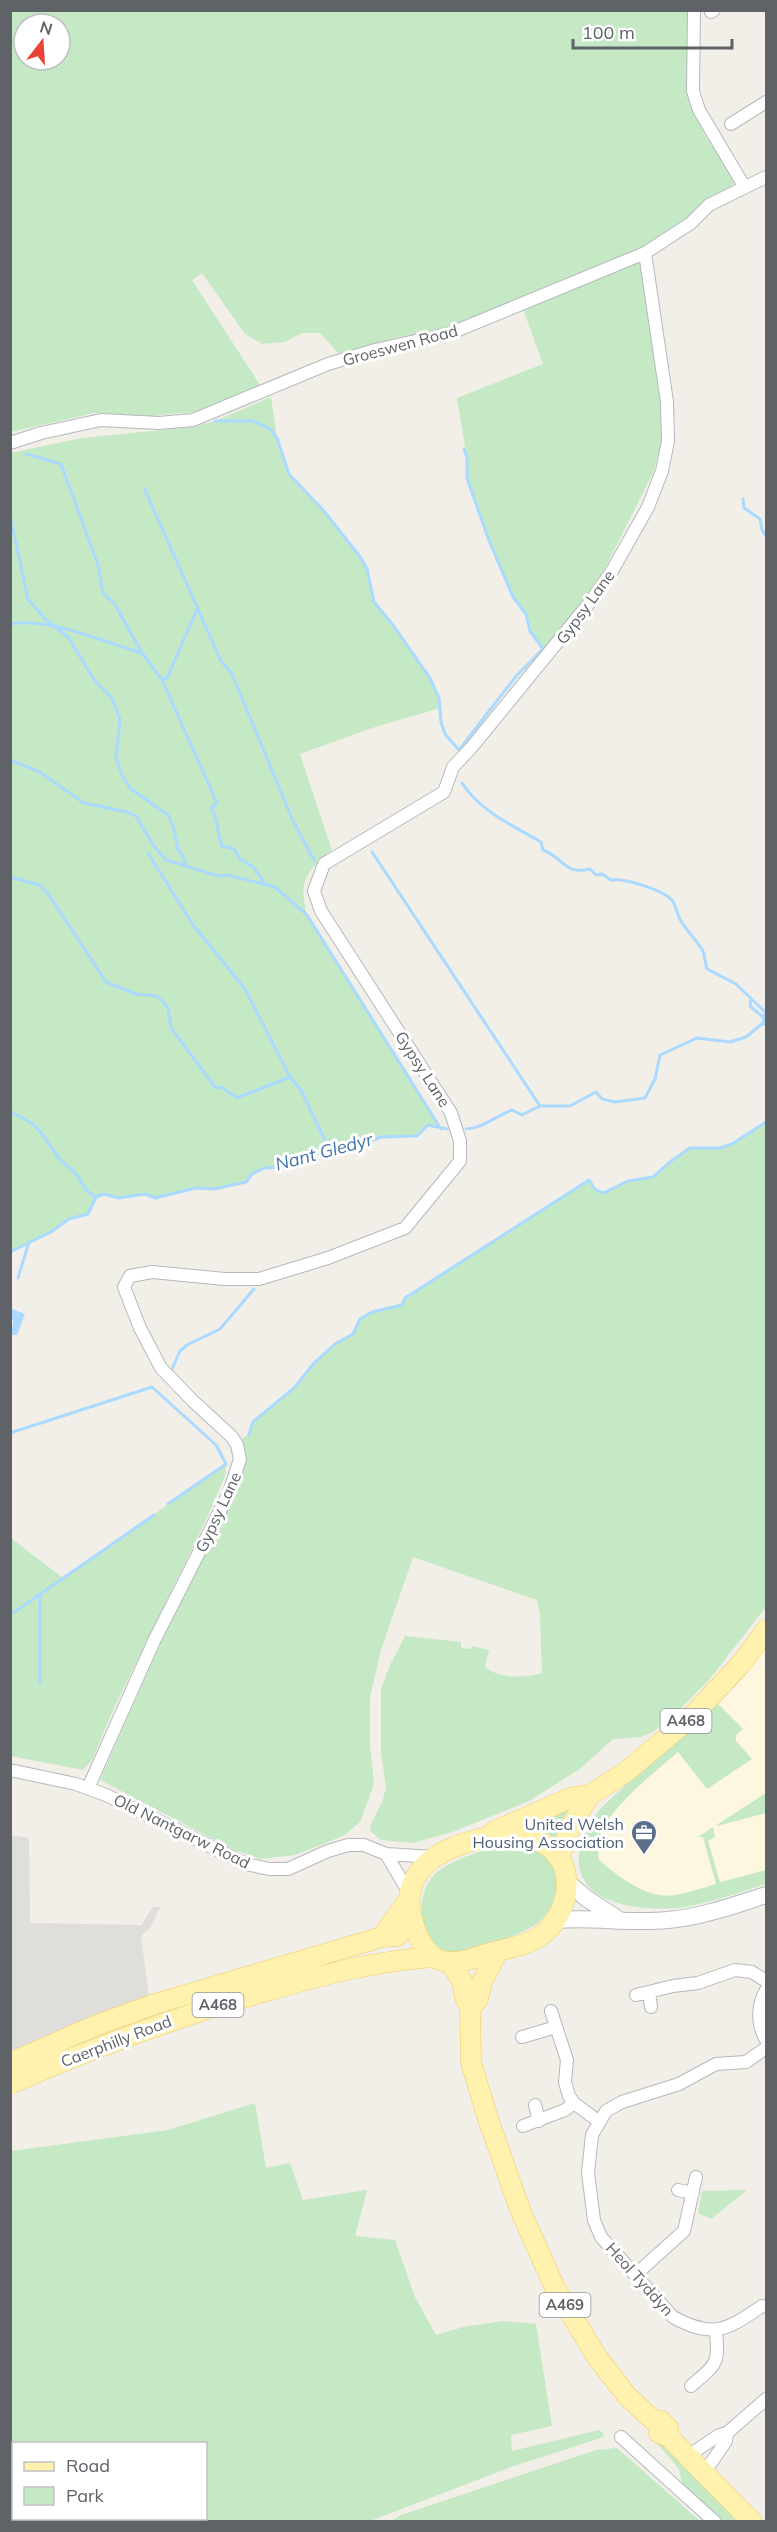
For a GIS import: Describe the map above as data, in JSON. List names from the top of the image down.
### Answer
{
  "streets": {
    "main road": ["A468", "Caerphilly Road", "A469"],
    "street": [
      "Groeswen Road",
      "Gypsy Lane",
      "Old Nantgarw Road",
      "Heol Tyddyn"
    ]
  },
  "crossings": [
    ["Groeswen Road", "Gypsy Lane"],
    ["Gypsy Lane", "Old Nantgarw Road"],
    ["A468", "Old Nantgarw Road"],
    ["A468", "Caerphilly Road"],
    ["A468", "A469"],
    ["Old Nantgarw Road", "Caerphilly Road"],
    ["Old Nantgarw Road", "A469"],
    ["Caerphilly Road", "A469"]
  ],
  "water": ["Nant Gledyr"],
  "places": {
    "office": ["United Welsh Housing Association"]
  },
  "legend": ["Road", "Park"],
  "scale_bar": "100 m",
  "north": "top"
}
